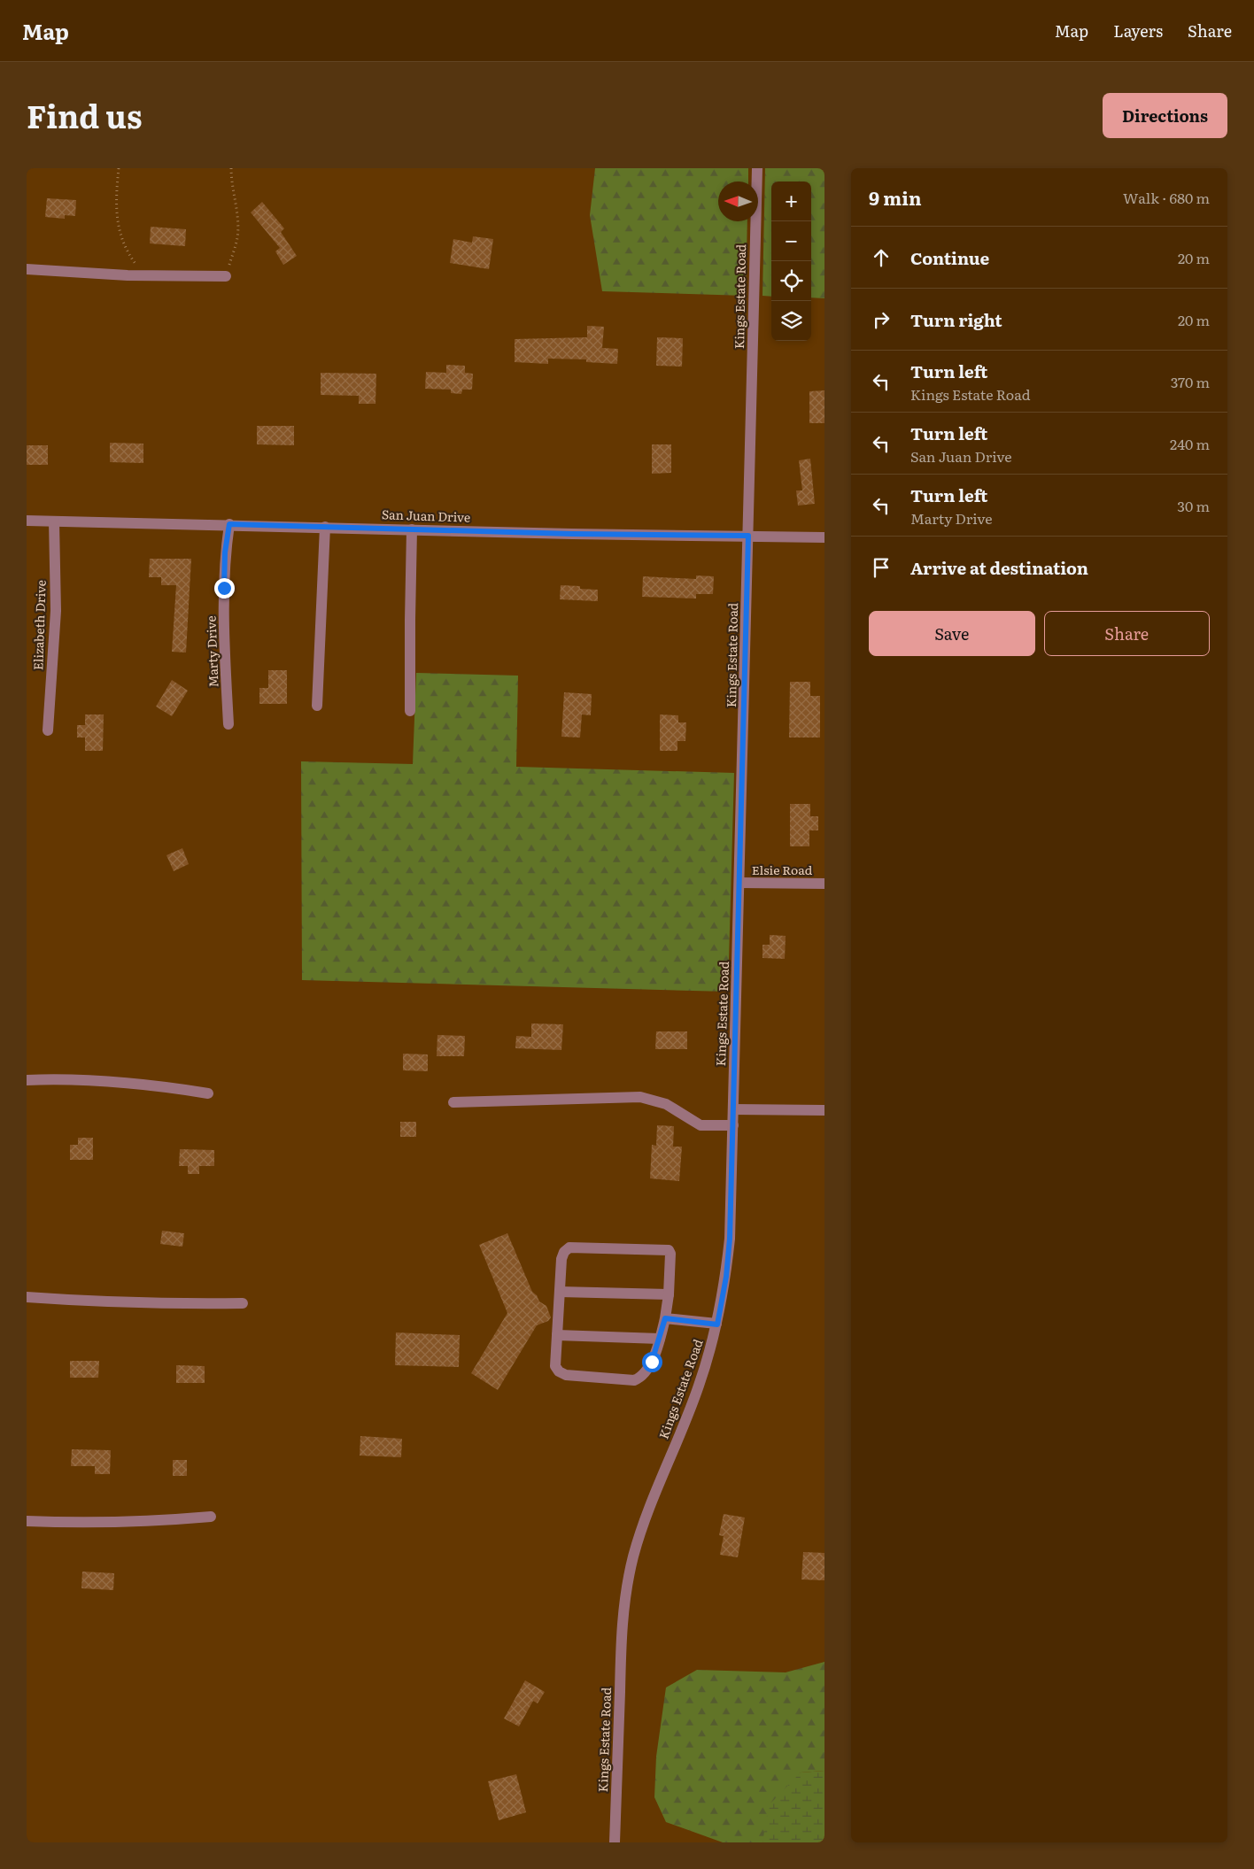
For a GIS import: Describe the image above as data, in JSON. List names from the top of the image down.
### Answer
{
  "streets": {
    "street": [
      "Kings Estate Road",
      "San Juan Drive",
      "Elizabeth Drive",
      "Marty Drive",
      "Elsie Road"
    ]
  },
  "crossings": [
    ["Kings Estate Road", "San Juan Drive"],
    ["Kings Estate Road", "Elsie Road"],
    ["San Juan Drive", "Elizabeth Drive"],
    ["San Juan Drive", "Marty Drive"]
  ],
  "north": "left",
  "page": {
    "header": "Map",
    "nav": ["Map", "Layers", "Share"],
    "title": "Find us",
    "buttons": [
      "Directions",
      ["Save", "Share"]
    ],
    "heading": ["9 min", "Walk · 680 m"],
    "map_buttons": ["+", "−"],
    "list": [
      ["Continue", "20 m"],
      ["Turn right", "20 m"],
      ["Turn left", "Kings Estate Road", "370 m"],
      ["Turn left", "San Juan Drive", "240 m"],
      ["Turn left", "Marty Drive", "30 m"],
      "Arrive at destination"
    ]
  }
}
